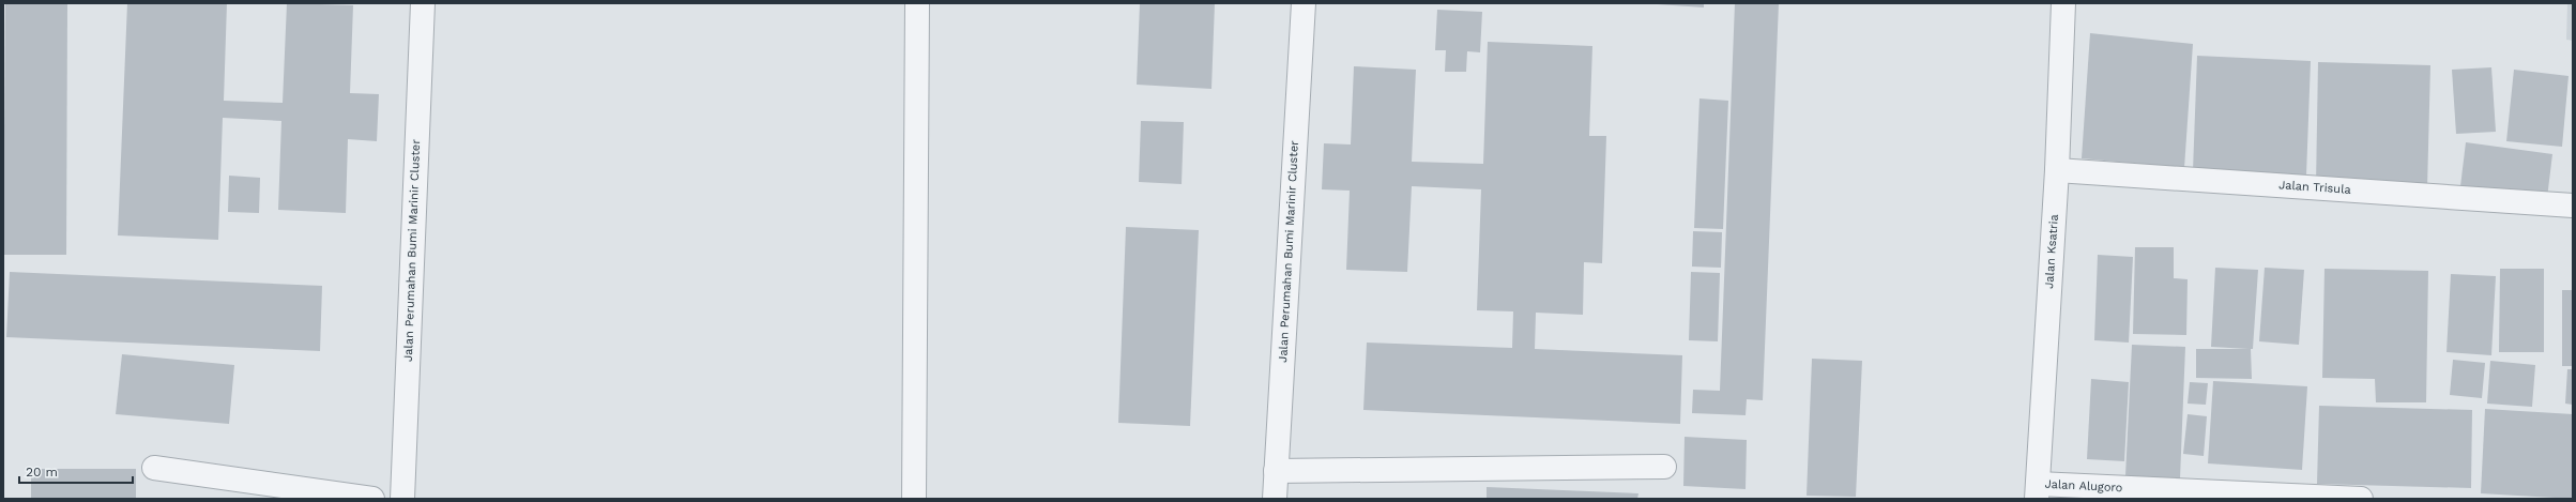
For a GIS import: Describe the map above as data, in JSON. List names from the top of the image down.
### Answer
{
  "streets": {
    "street": [
      "Jalan Trisula",
      "Jalan Perumahan Bumi Marinir Cluster",
      "Jalan Ksatria",
      "Jalan Alugoro"
    ]
  },
  "crossings": [
    ["Jalan Trisula", "Jalan Ksatria"],
    ["Jalan Ksatria", "Jalan Alugoro"]
  ],
  "scale_bar": "20 m"
}
